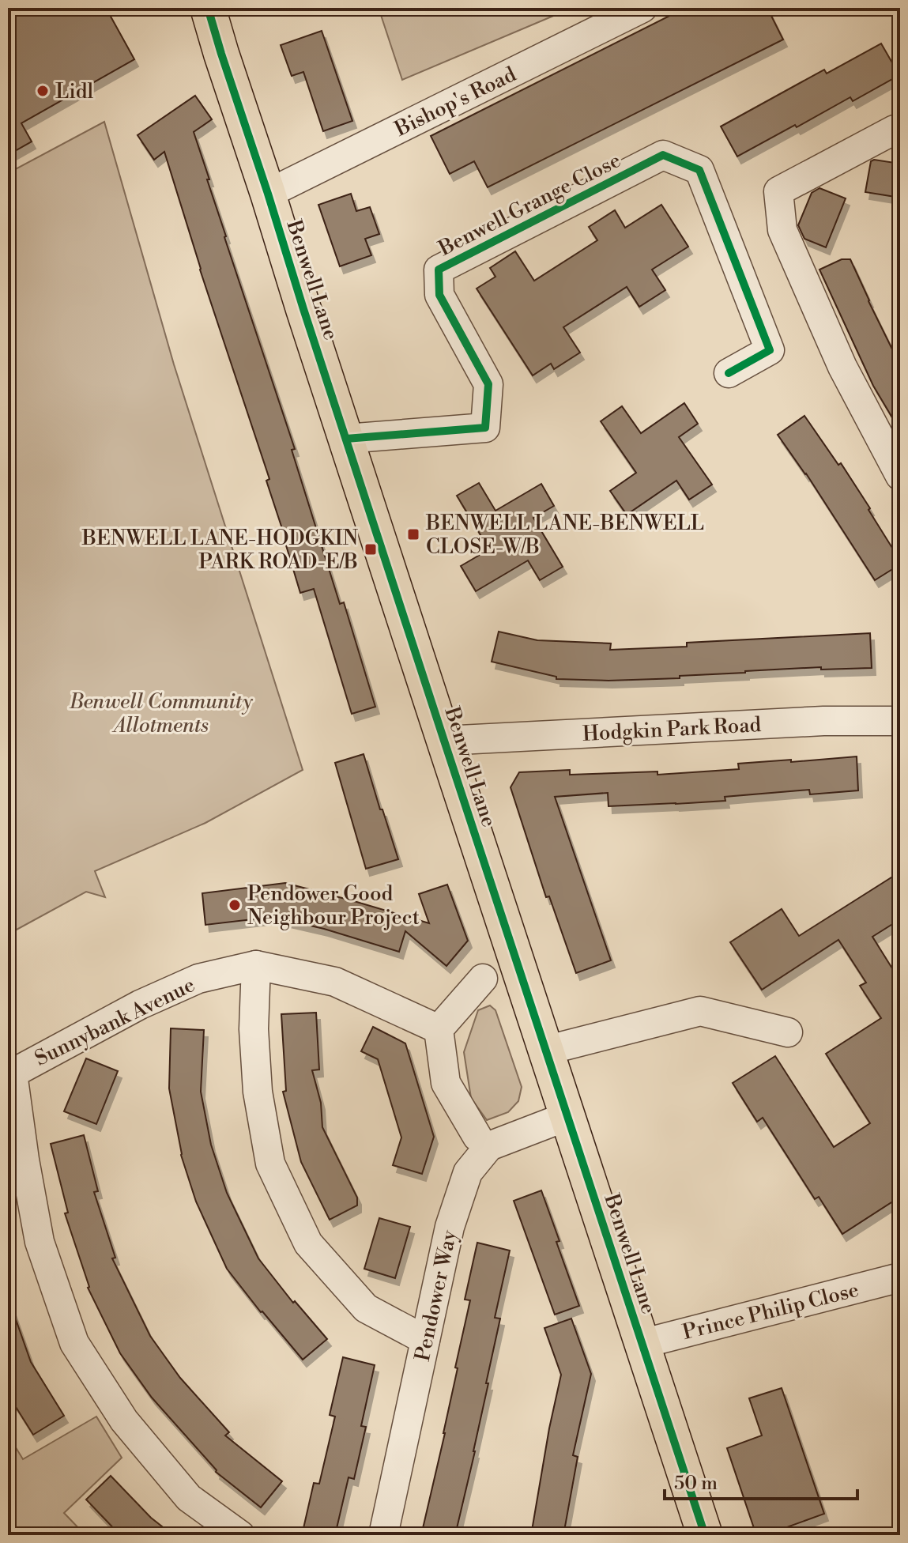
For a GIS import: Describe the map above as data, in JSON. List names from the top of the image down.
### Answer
{
  "streets": {
    "main road": ["Benwell Lane"],
    "street": [
      "Bishop's Road",
      "Benwell Grange Close",
      "Hodgkin Park Road",
      "Sunnybank Avenue",
      "Pendower Way",
      "Prince Philip Close"
    ]
  },
  "crossings": [
    ["Bishop's Road", "Benwell Lane"],
    ["Benwell Grange Close", "Benwell Lane"],
    ["Benwell Lane", "Hodgkin Park Road"],
    ["Benwell Lane", "Pendower Way"],
    ["Benwell Lane", "Prince Philip Close"]
  ],
  "parks": ["Benwell Community Allotments"],
  "places": {
    "other": ["Lidl", "Pendower Good Neighbour Project"],
    "transit": ["BENWELL LANE-BENWELL CLOSE-W/B", "BENWELL LANE-HODGKIN PARK ROAD-E/B"]
  },
  "scale_bar": "50 m"
}
